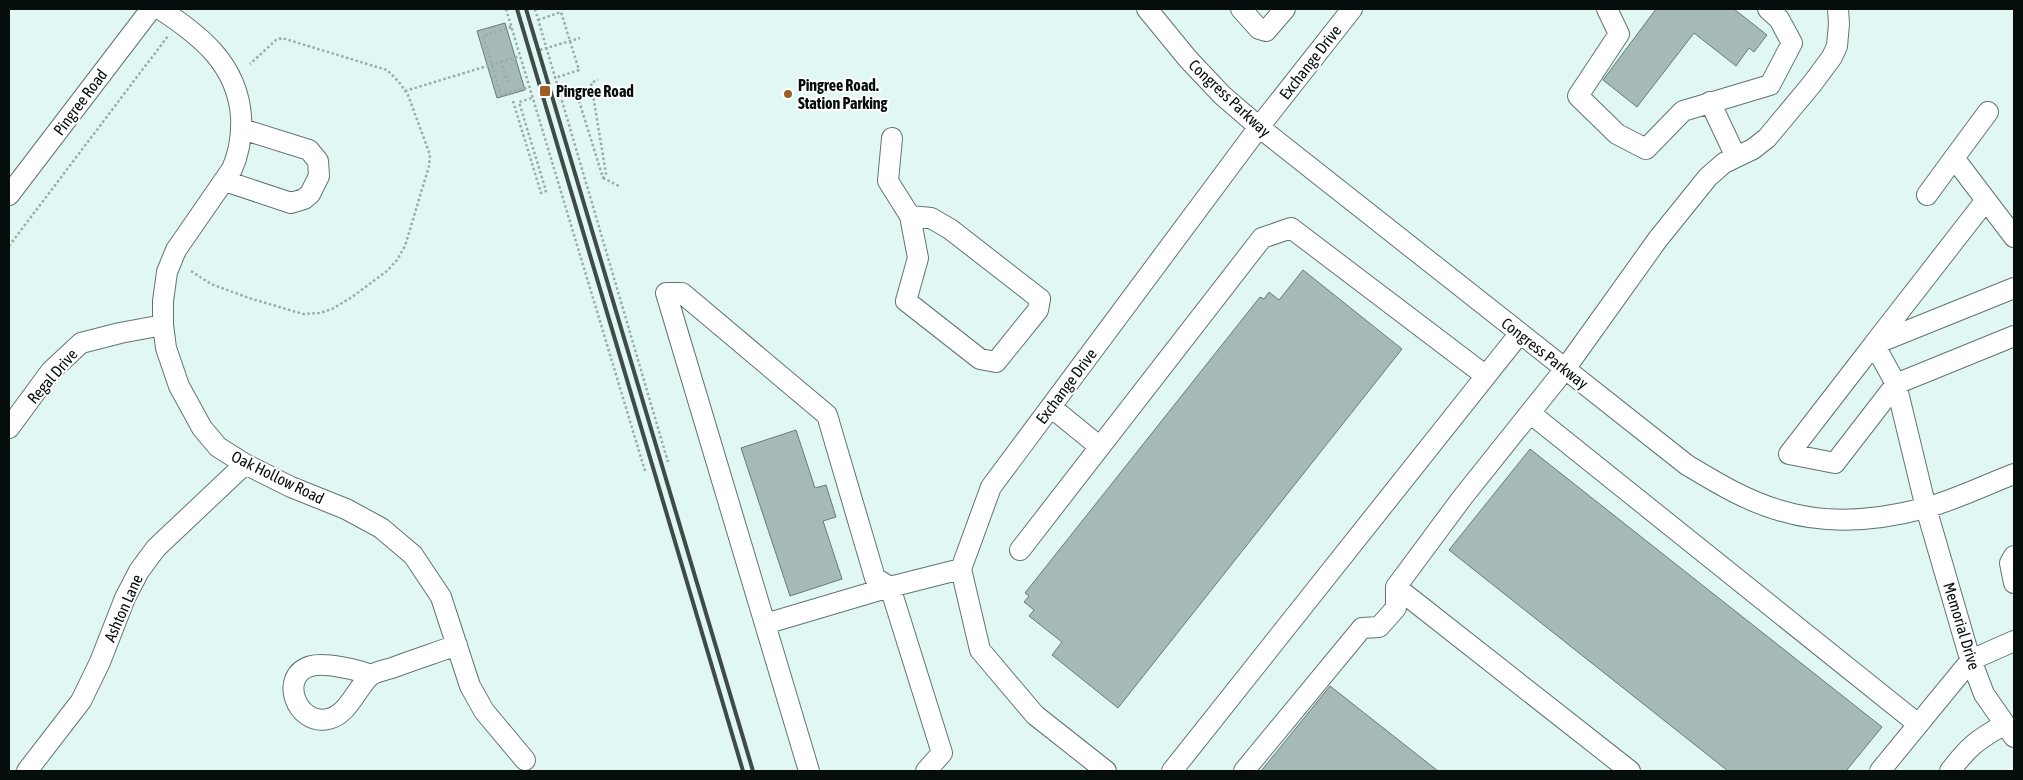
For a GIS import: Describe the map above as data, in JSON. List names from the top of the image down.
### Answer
{
  "streets": {
    "street": [
      "Exchange Drive",
      "Congress Parkway",
      "Pingree Road",
      "Regal Drive",
      "Oak Hollow Road",
      "Ashton Lane",
      "Memorial Drive"
    ]
  },
  "crossings": [
    ["Exchange Drive", "Congress Parkway"],
    ["Congress Parkway", "Memorial Drive"],
    ["Regal Drive", "Oak Hollow Road"],
    ["Oak Hollow Road", "Ashton Lane"]
  ],
  "places": {
    "transit": ["Pingree Road"],
    "other": ["Pingree Road. Station Parking"]
  }
}
